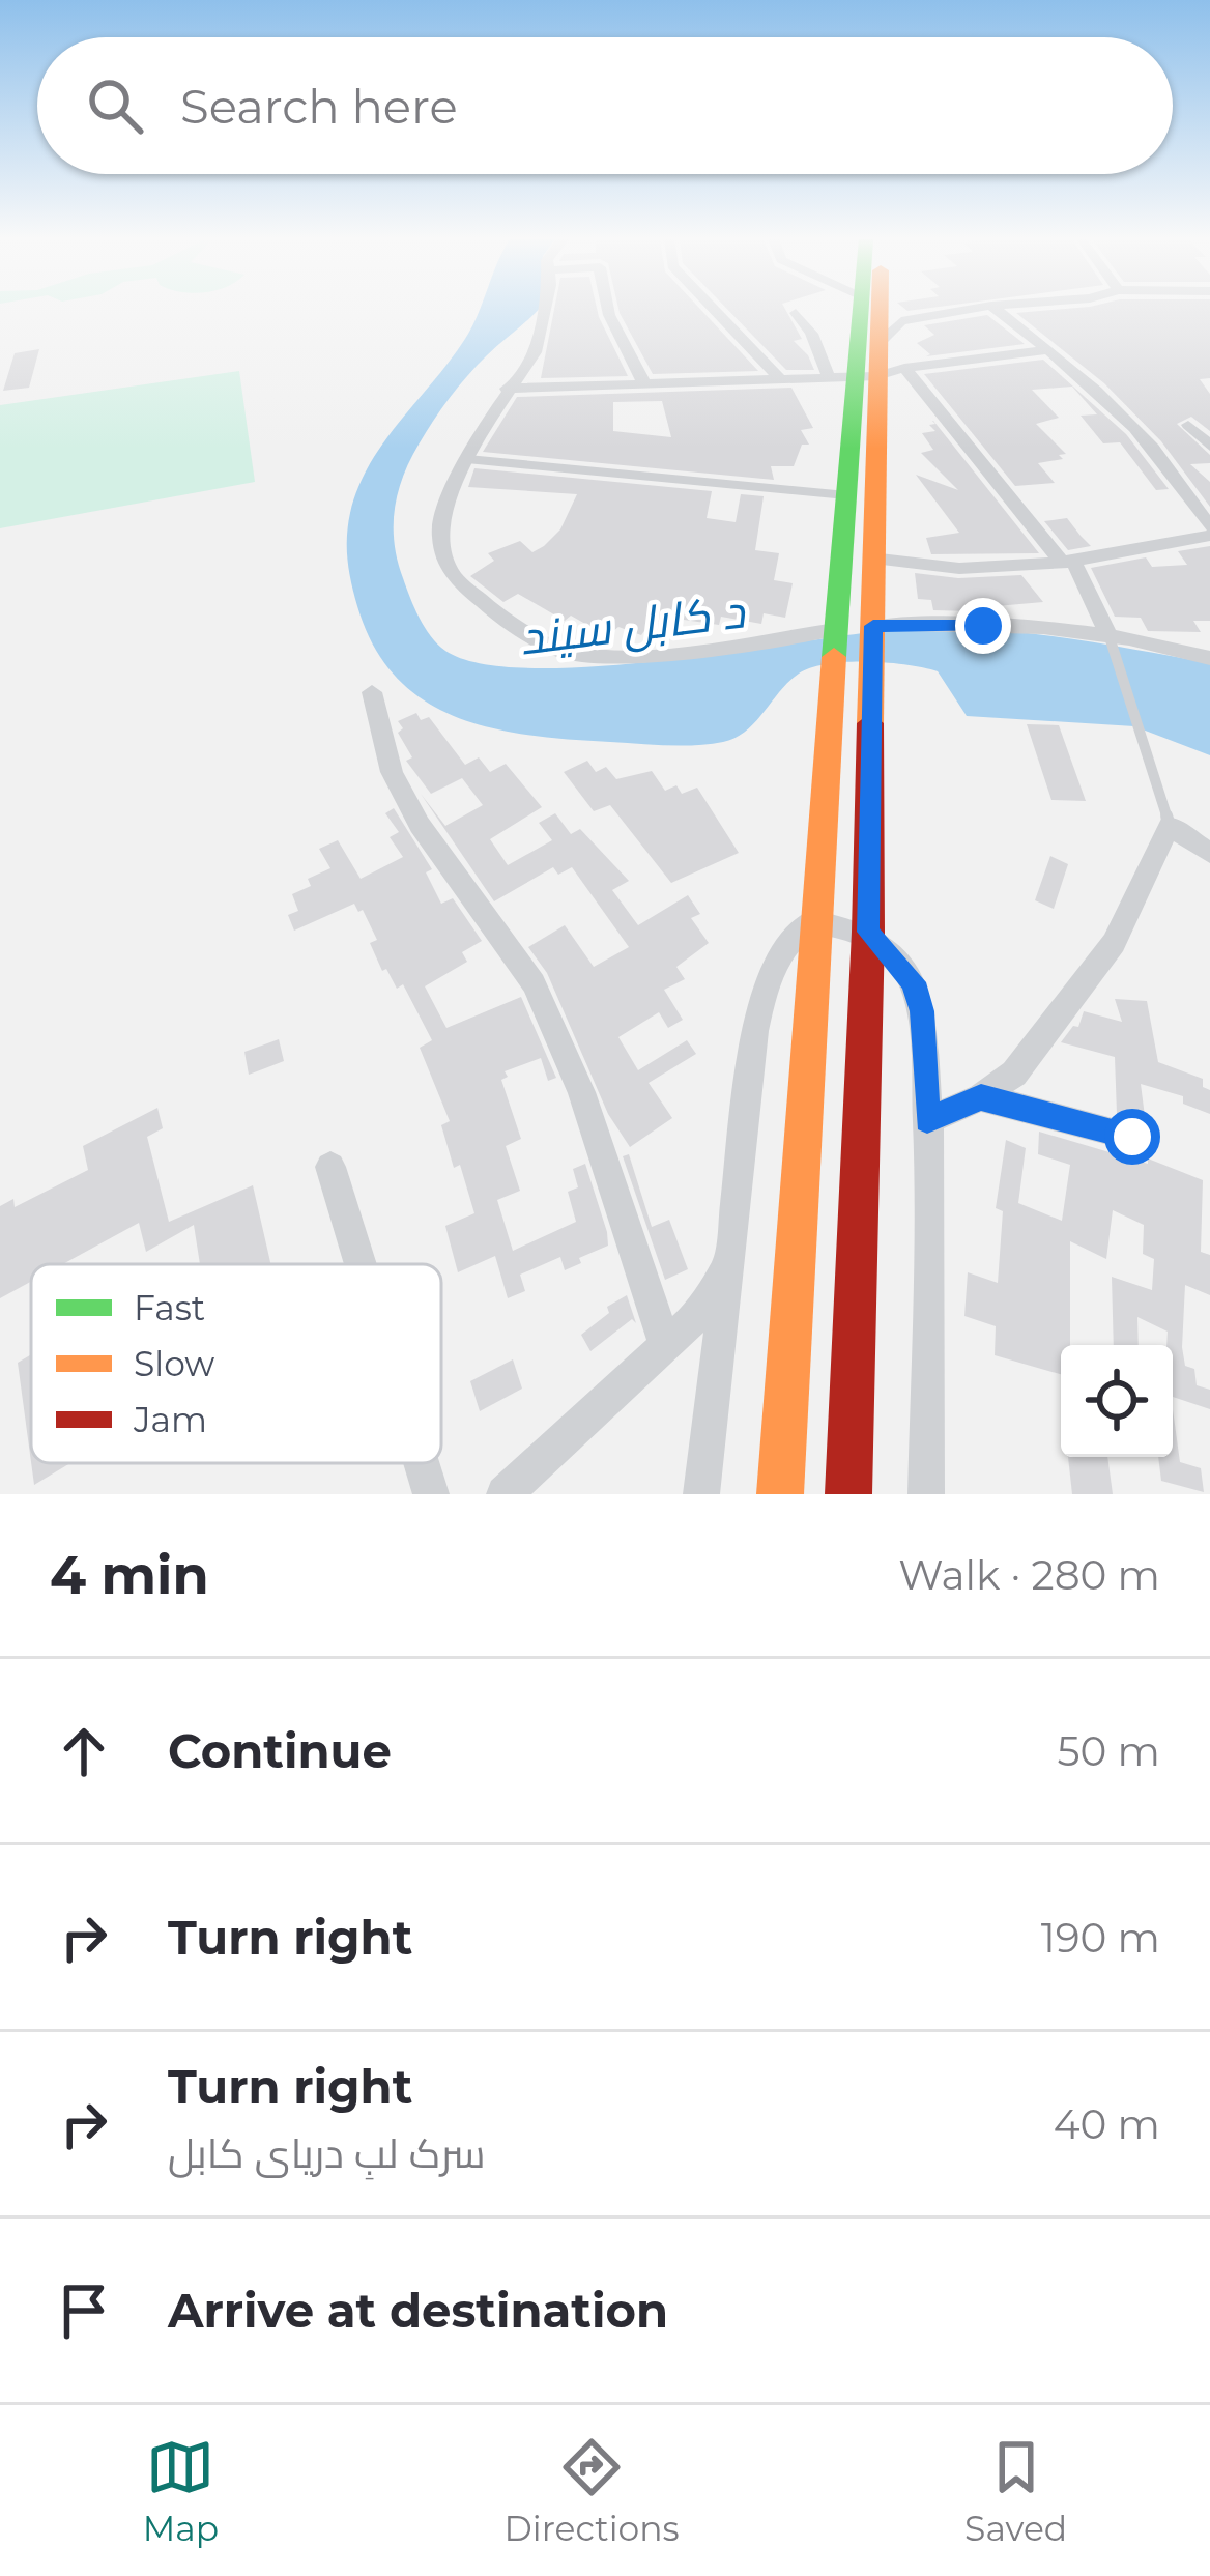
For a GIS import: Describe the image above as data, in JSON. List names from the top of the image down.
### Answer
{
  "water": ["د کابل سيند"],
  "legend": ["Fast", "Slow", "Jam"],
  "page": {
    "search": "Search here",
    "heading": ["4 min", "Walk · 280 m"],
    "list": [
      ["Continue", "50 m"],
      ["Turn right", "190 m"],
      ["Turn right", "سرک لبِ دریای کابل", "40 m"],
      "Arrive at destination"
    ],
    "nav": ["Map", "Directions", "Saved"]
  }
}
